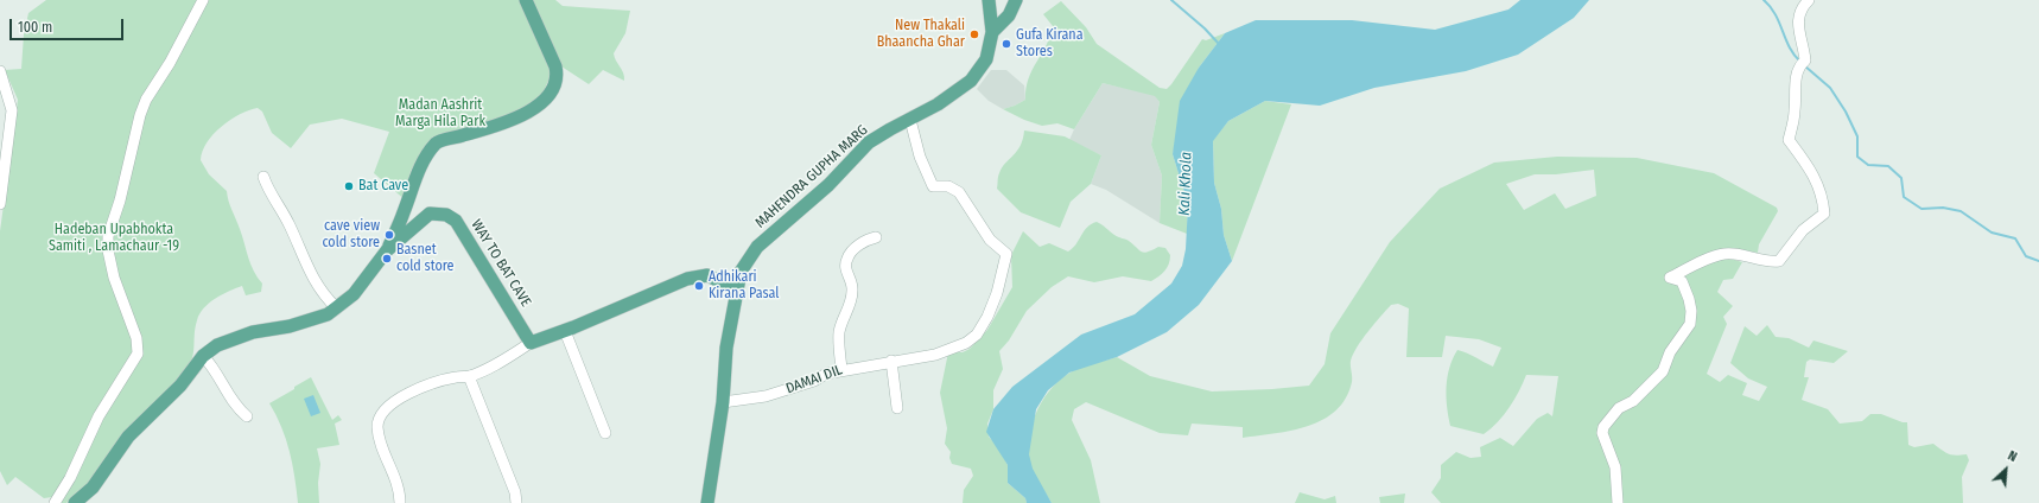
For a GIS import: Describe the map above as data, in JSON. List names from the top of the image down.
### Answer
{
  "streets": {
    "main road": ["MAHENDRA GUPHA MARG", "WAY TO BAT CAVE"],
    "street": ["DAMAI DIL"]
  },
  "crossings": [
    ["MAHENDRA GUPHA MARG", "DAMAI DIL"]
  ],
  "water": ["Kali Khola"],
  "parks": ["Madan Aashrit Marga Hila Park", "Hadeban Upabhokta Samiti , Lamachaur -19"],
  "places": [
    "New Thakali Bhaancha Ghar",
    "Gufa Kirana Stores",
    "Bat Cave",
    "cave view cold store",
    "Basnet cold store",
    "Adhikari Kirana Pasal"
  ],
  "scale_bar": "100 m",
  "north": "top right"
}
